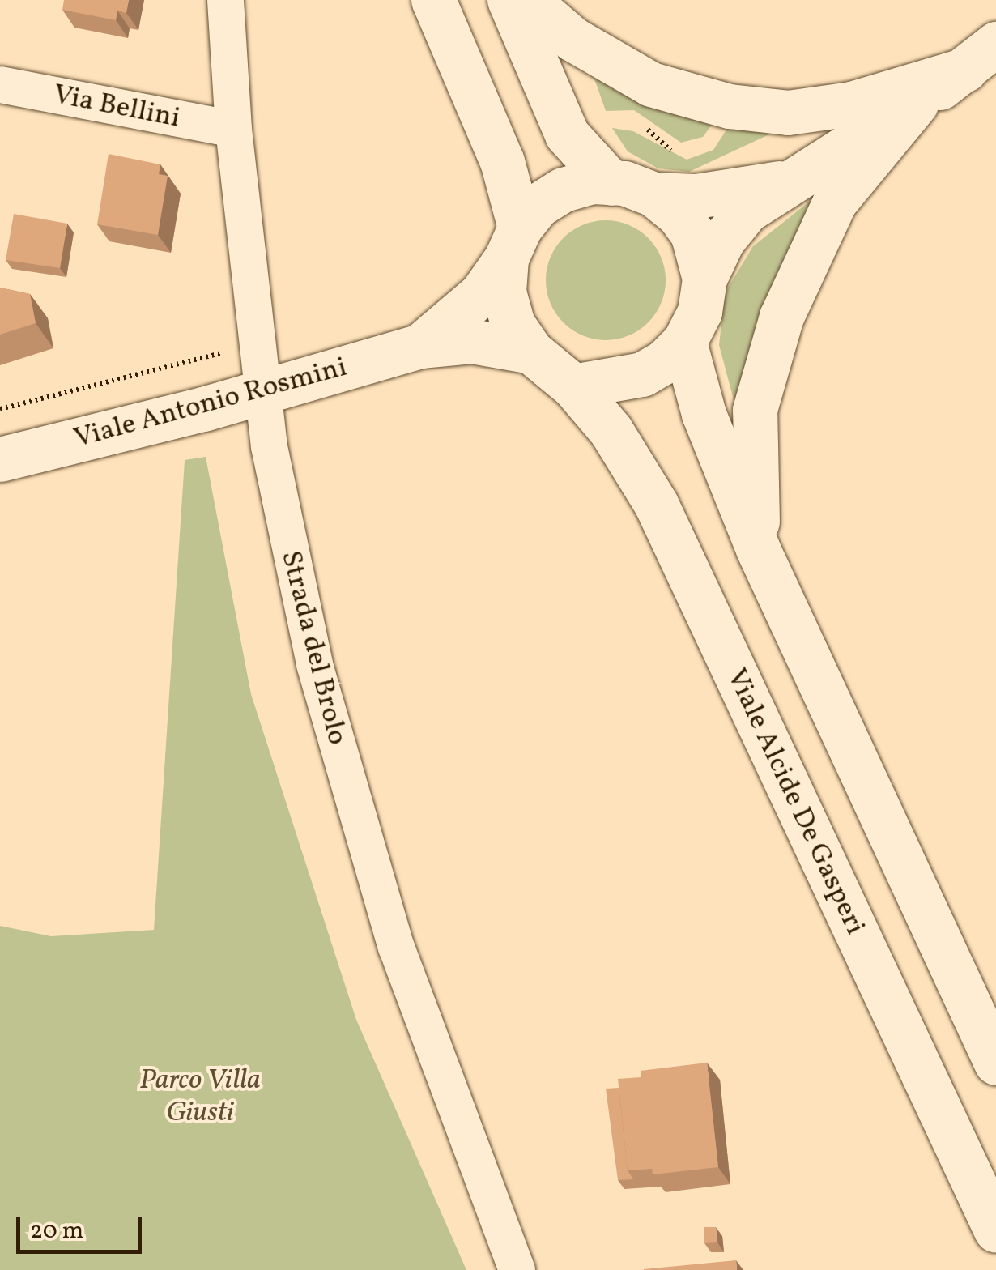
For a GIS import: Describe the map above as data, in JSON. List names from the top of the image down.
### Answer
{
  "streets": {
    "main road": ["Viale Antonio Rosmini", "Viale Alcide De Gasperi"],
    "street": ["Via Bellini", "Strada del Brolo"]
  },
  "crossings": [
    ["Via Bellini", "Strada del Brolo"],
    ["Viale Antonio Rosmini", "Strada del Brolo"],
    ["Viale Antonio Rosmini", "Viale Alcide De Gasperi"]
  ],
  "parks": ["Parco Villa Giusti"],
  "scale_bar": "20 m"
}
